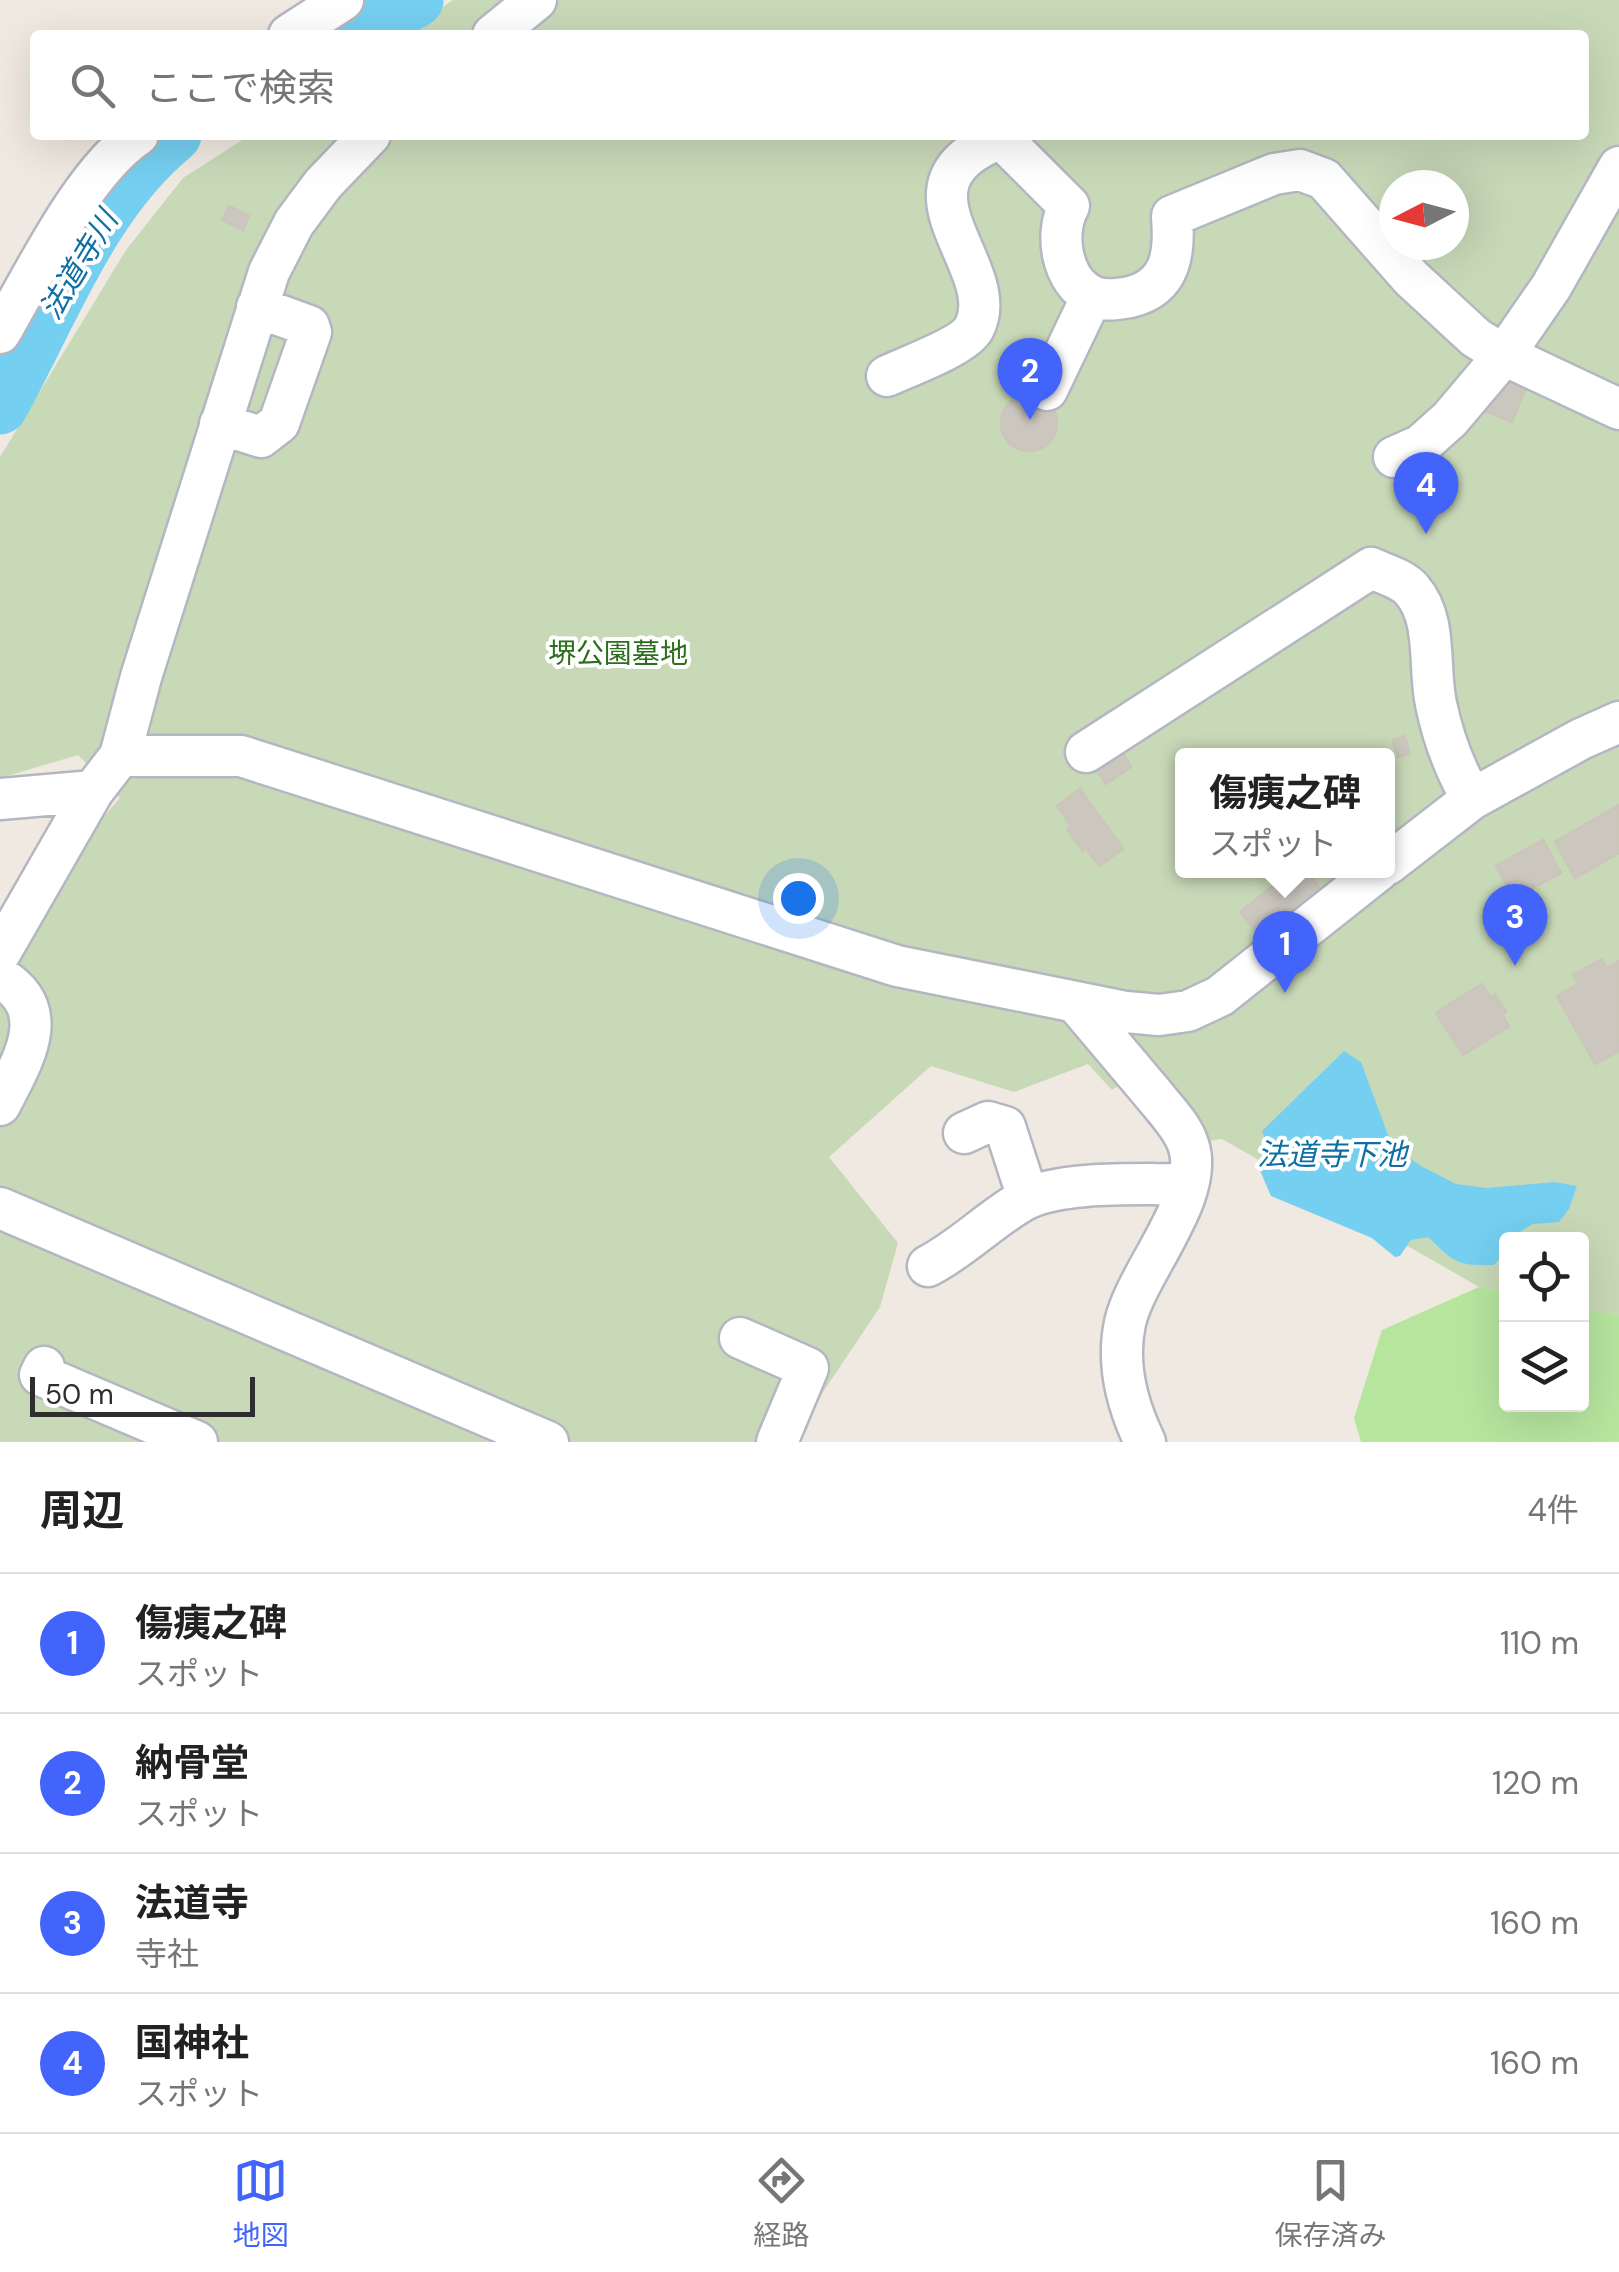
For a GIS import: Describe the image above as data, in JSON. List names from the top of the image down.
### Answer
{
  "water": ["法道寺川", "法道寺下池"],
  "parks": ["堺公園墓地"],
  "scale_bar": "50 m",
  "north": "left",
  "page": {
    "search": "ここで検索",
    "pins": [
      "2",
      "4",
      "3",
      "1"
    ],
    "popup": ["傷痍之碑", "スポット"],
    "scale": "50 m",
    "heading": ["周辺", "4件"],
    "list": [
      {
        "mark": "1",
        "name": "傷痍之碑",
        "note": "スポット",
        "value": "110 m"
      },
      {
        "mark": "2",
        "name": "納骨堂",
        "note": "スポット",
        "value": "120 m"
      },
      {
        "mark": "3",
        "name": "法道寺",
        "note": "寺社",
        "value": "160 m"
      },
      {
        "mark": "4",
        "name": "国神社",
        "note": "スポット",
        "value": "160 m"
      }
    ],
    "nav": ["地図", "経路", "保存済み"]
  }
}
